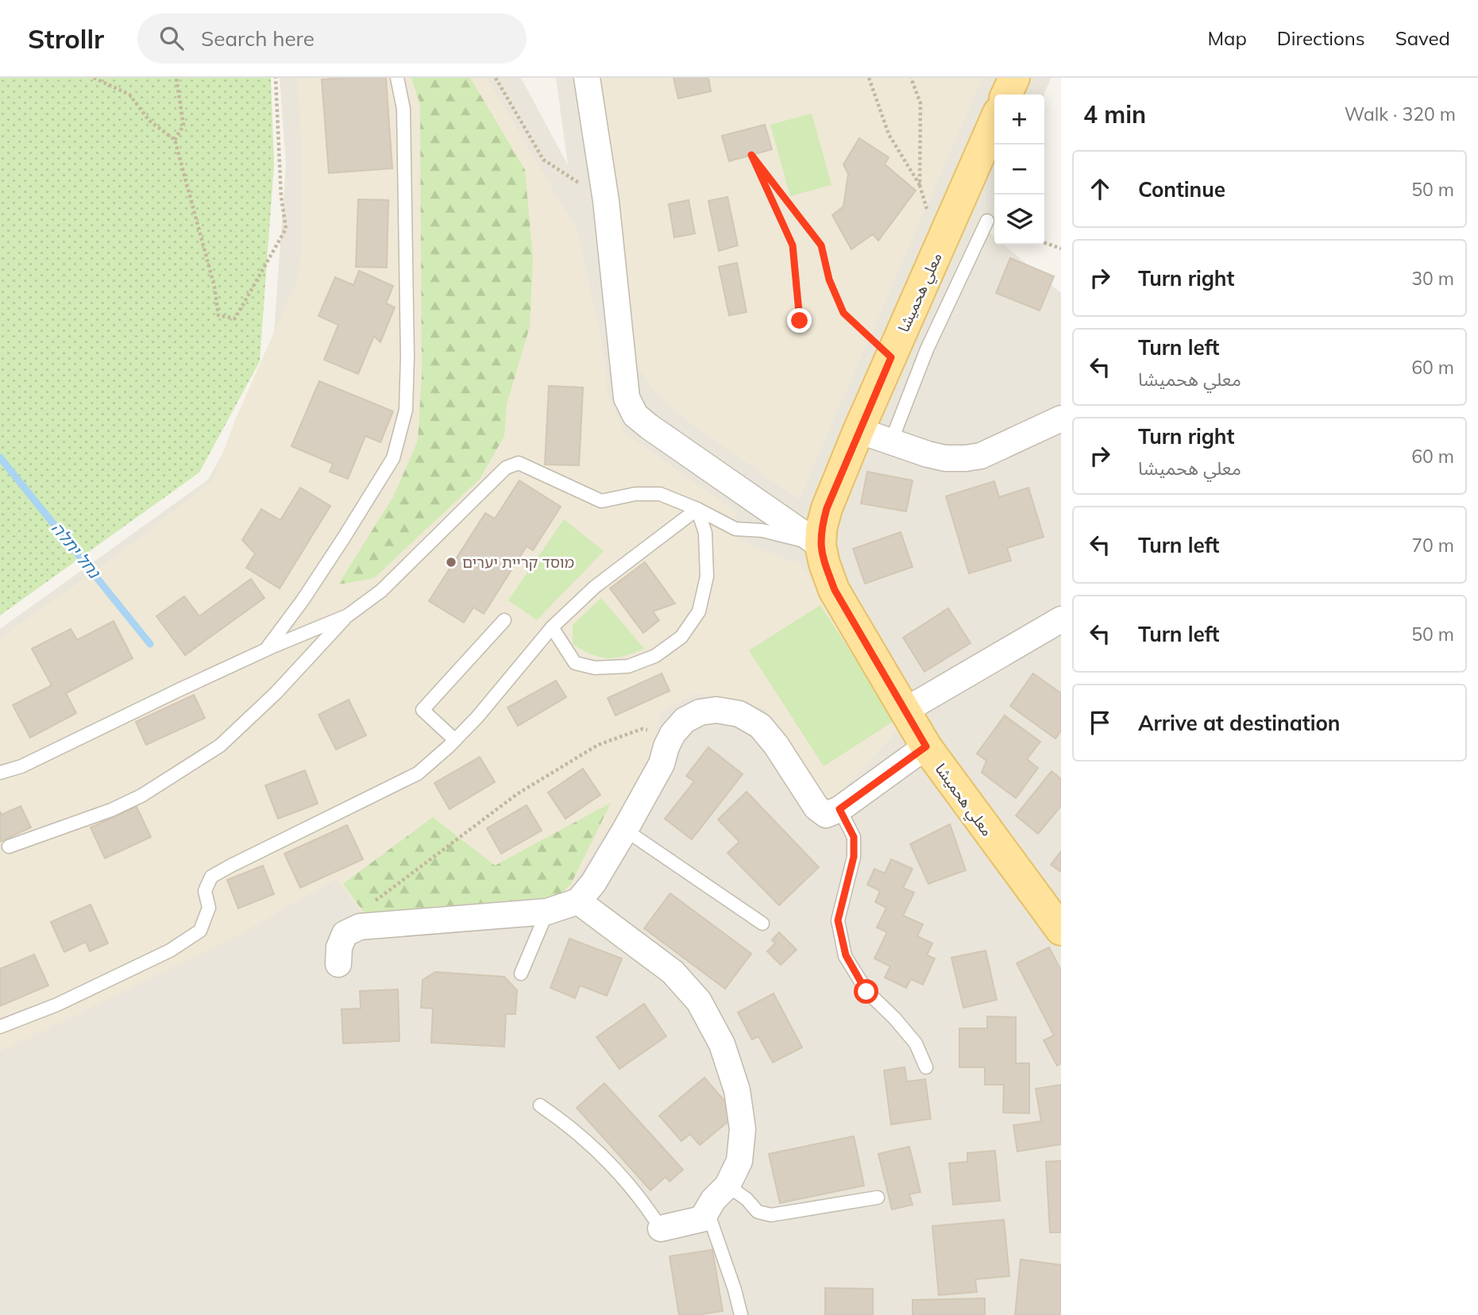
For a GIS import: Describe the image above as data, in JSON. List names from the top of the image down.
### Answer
{
  "streets": {
    "main road": ["معلي هحميشا"]
  },
  "water": ["נחל יתלה"],
  "places": ["מוסד קריית יערים"],
  "page": {
    "header": "Strollr",
    "search": "Search here",
    "nav": ["Map", "Directions", "Saved"],
    "heading": ["4 min", "Walk · 320 m"],
    "map_buttons": ["+", "−"],
    "list": [
      ["Continue", "50 m"],
      ["Turn right", "30 m"],
      ["Turn left", "معلي هحميشا", "60 m"],
      ["Turn right", "معلي هحميشا", "60 m"],
      ["Turn left", "70 m"],
      ["Turn left", "50 m"],
      "Arrive at destination"
    ]
  }
}
